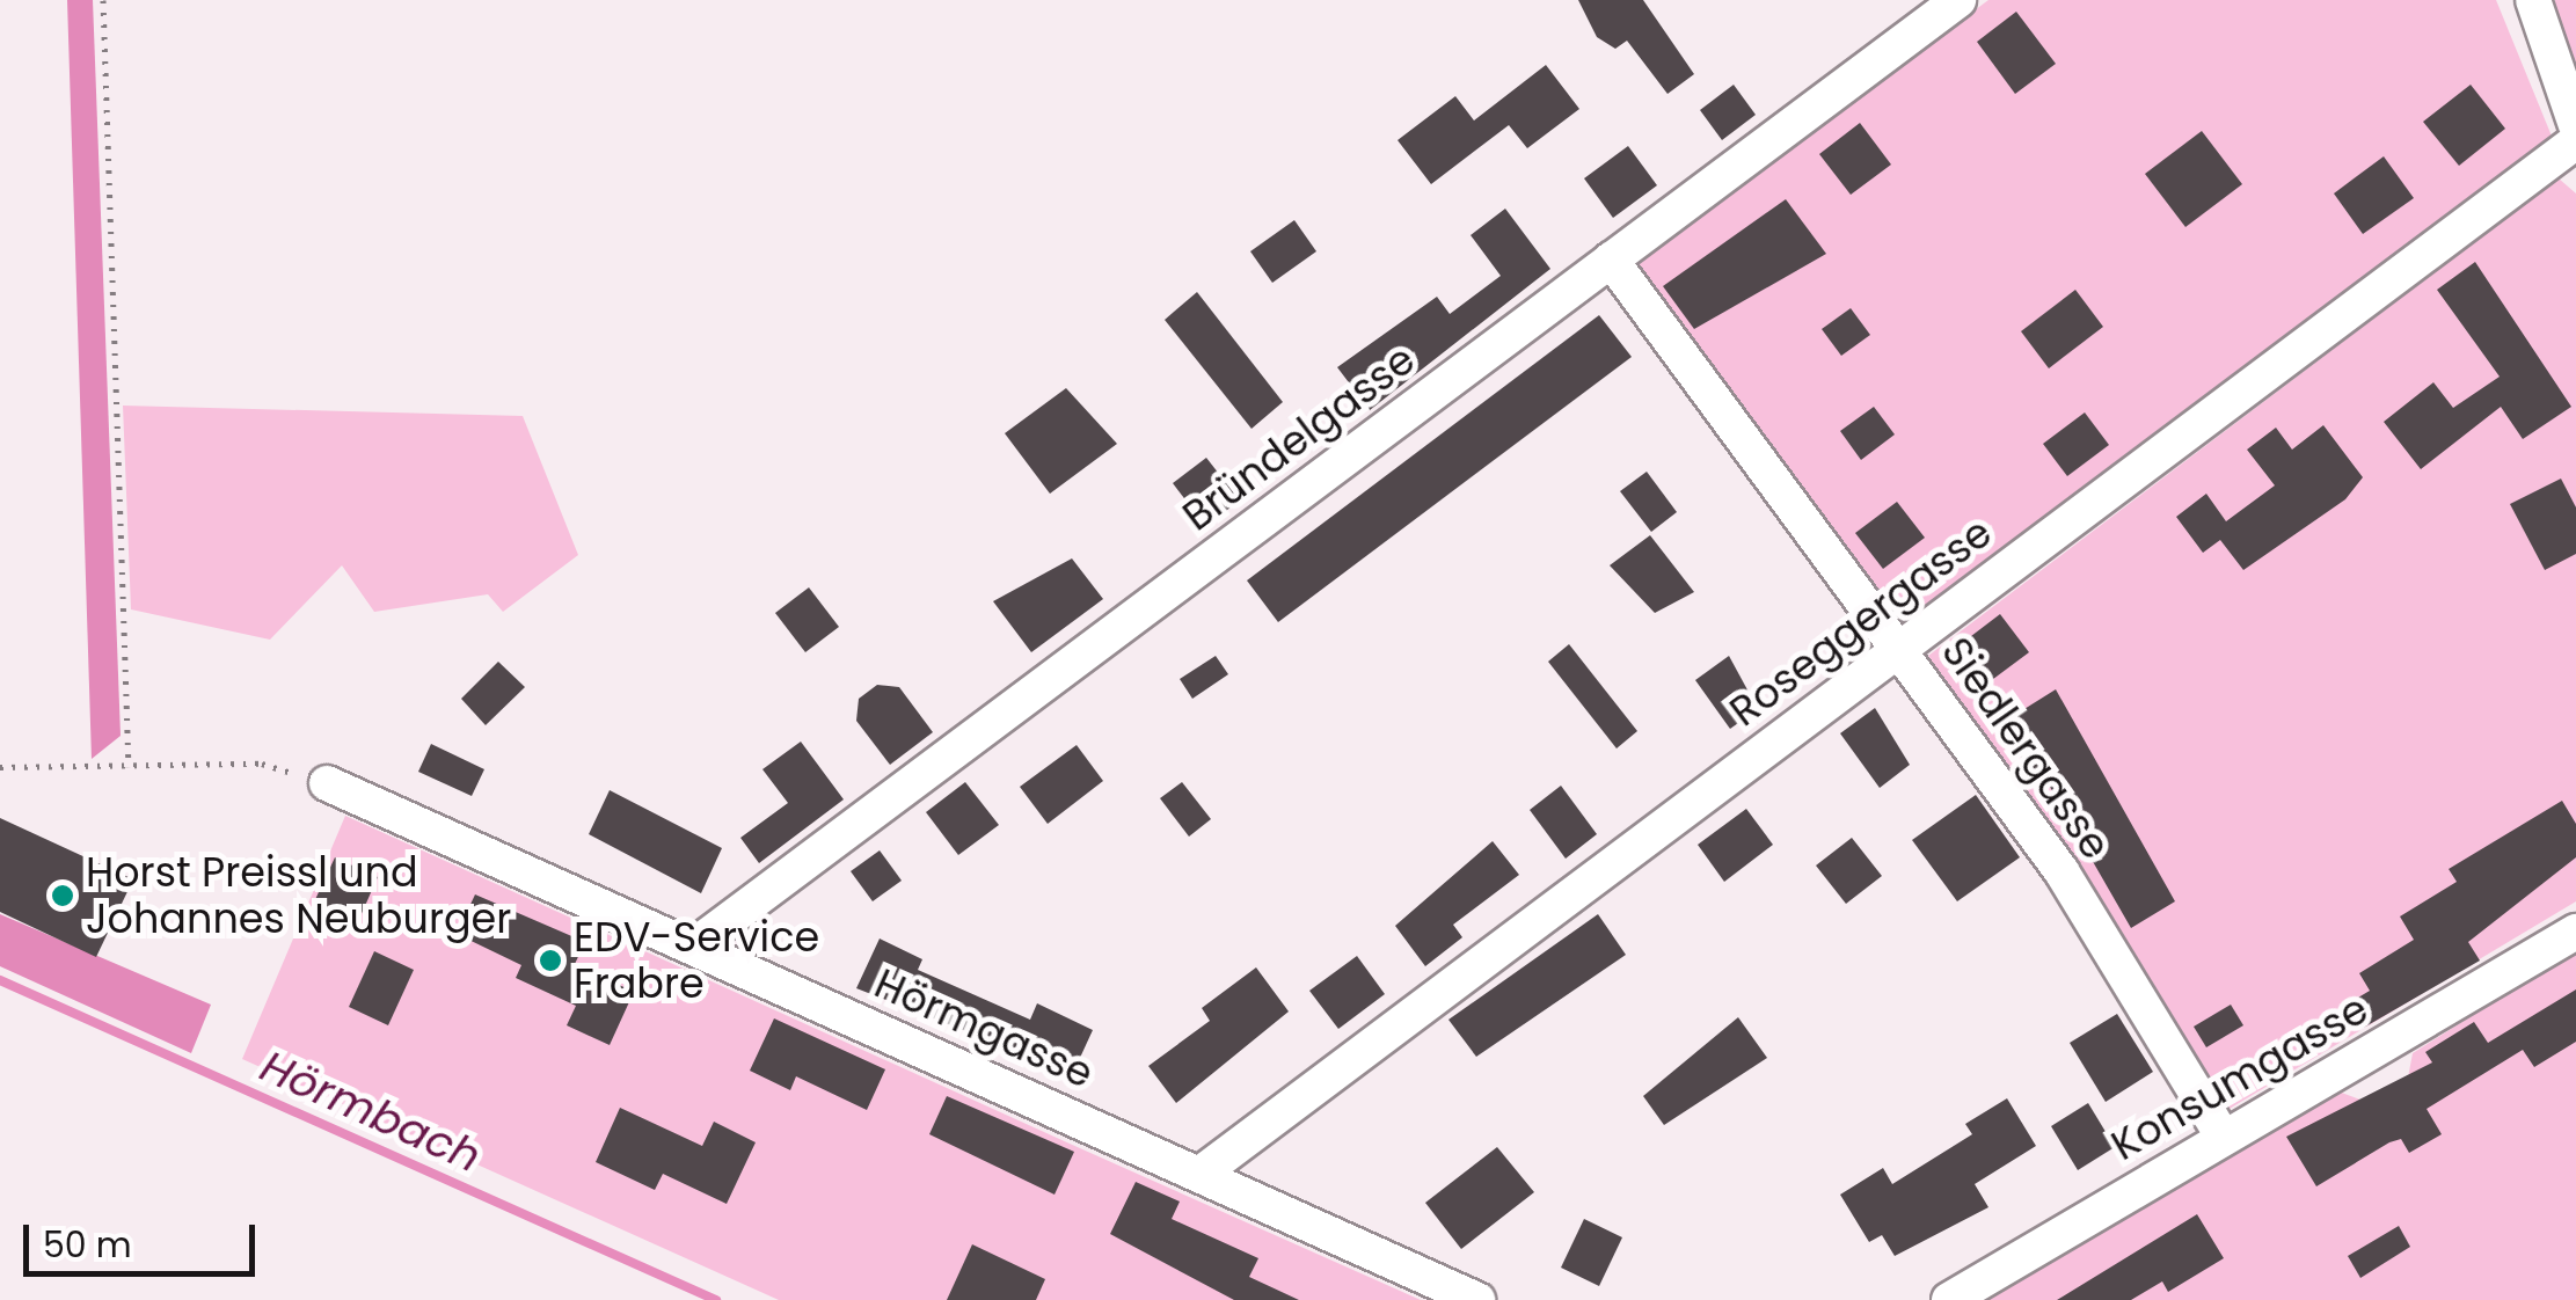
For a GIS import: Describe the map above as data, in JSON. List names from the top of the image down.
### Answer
{
  "streets": {
    "street": [
      "Bründelgasse",
      "Roseggergasse",
      "Siedlergasse",
      "Hörmgasse",
      "Konsumgasse"
    ]
  },
  "crossings": [
    ["Bründelgasse", "Siedlergasse"],
    ["Bründelgasse", "Hörmgasse"],
    ["Roseggergasse", "Siedlergasse"],
    ["Roseggergasse", "Hörmgasse"],
    ["Siedlergasse", "Konsumgasse"]
  ],
  "water": ["Hörmbach"],
  "places": ["Horst Preissl und Johannes Neuburger", "EDV-Service Frabre"],
  "scale_bar": "50 m"
}
